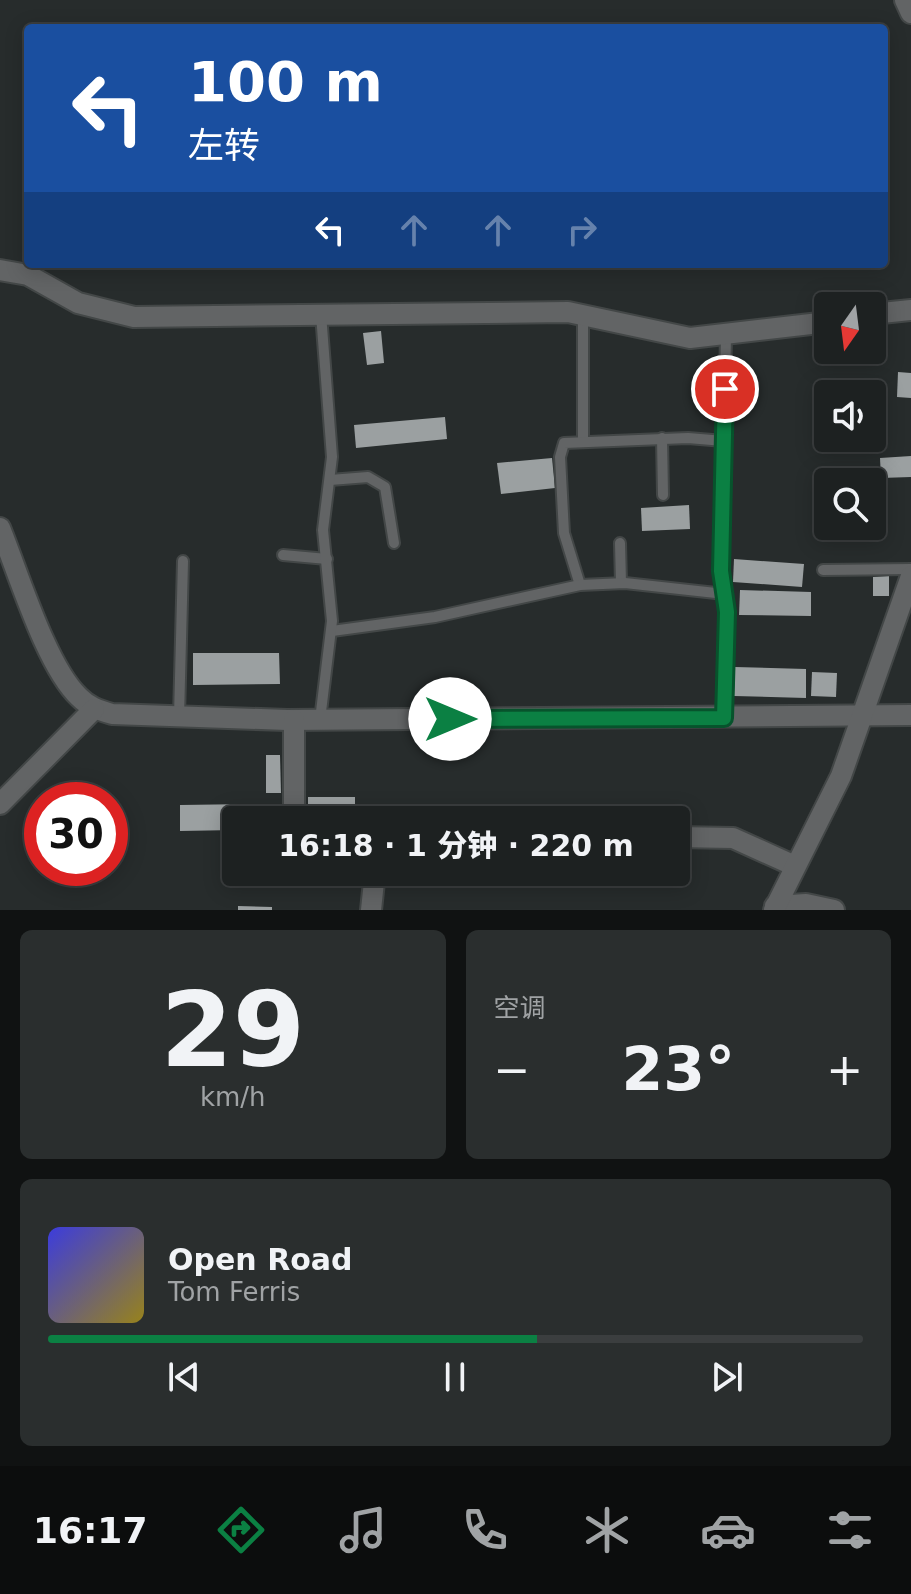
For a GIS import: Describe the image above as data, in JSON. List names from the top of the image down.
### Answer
{
  "north": "bottom",
  "page": {
    "turn": ["100 m", "左转"],
    "limit": "30",
    "trip": "16:18 · 1 分钟 · 220 m",
    "tile": [
      ["29", "km/h"],
      "空调"
    ],
    "heat": ["−", "23°", "+"],
    "song": ["Open Road", "Tom Ferris"],
    "tabs": "16:17"
  }
}
